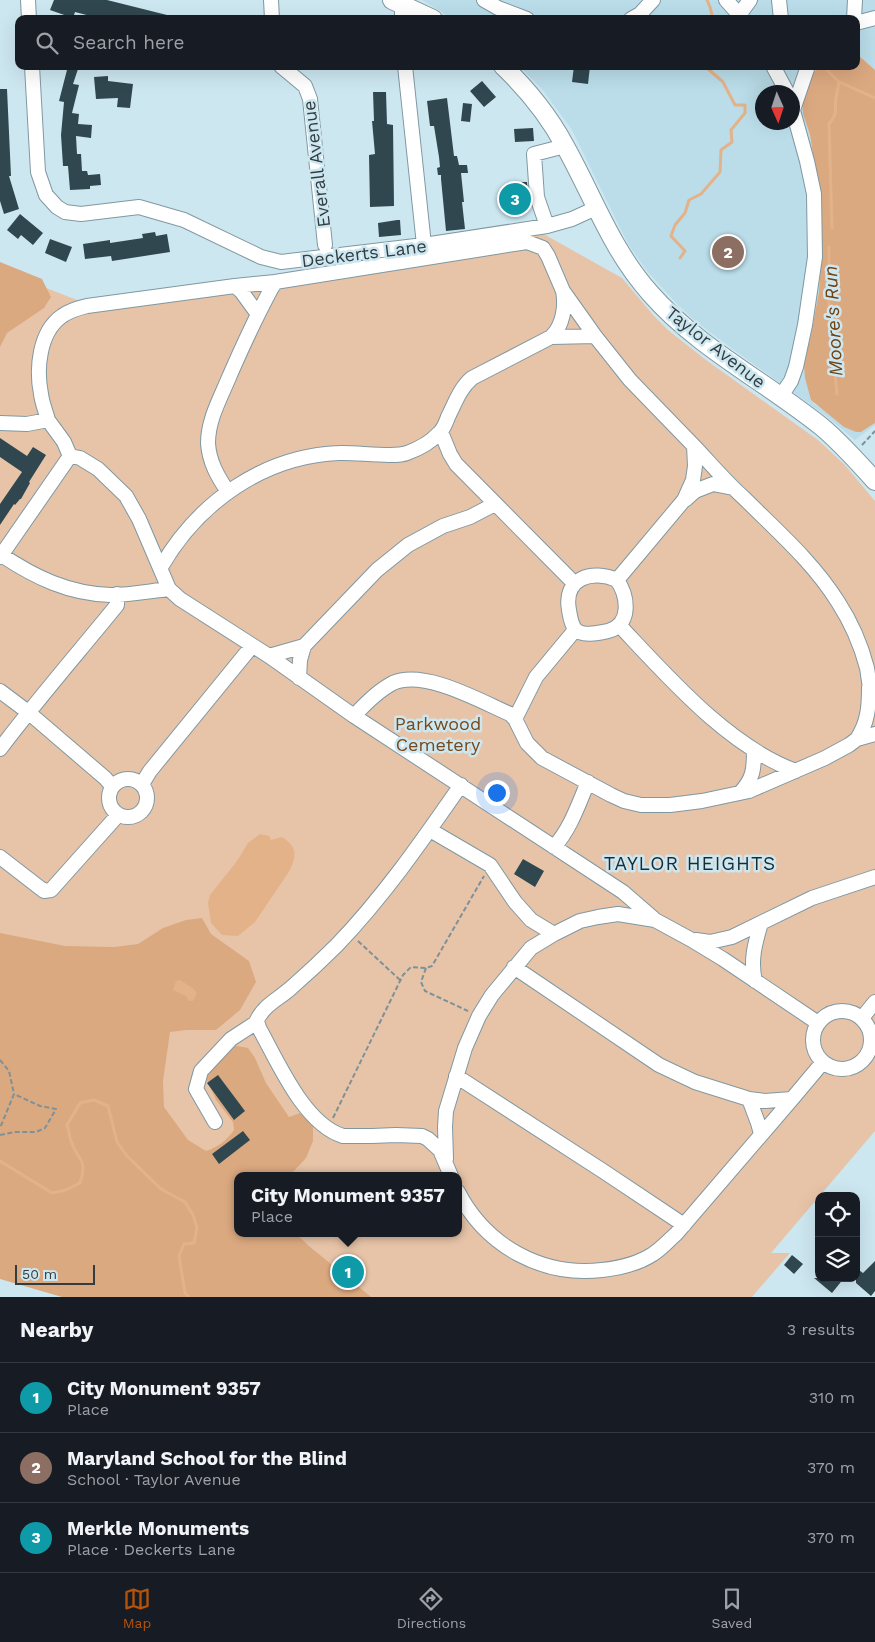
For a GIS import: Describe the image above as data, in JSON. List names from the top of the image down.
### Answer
{
  "streets": {
    "main road": ["Taylor Avenue"],
    "street": ["Everall Avenue", "Deckerts Lane"]
  },
  "crossings": [
    ["Deckerts Lane", "Taylor Avenue"]
  ],
  "districts": ["TAYLOR HEIGHTS"],
  "water": ["Moore's Run"],
  "parks": ["Parkwood Cemetery"],
  "scale_bar": "50 m",
  "north": "bottom",
  "page": {
    "search": "Search here",
    "pins": ["3", "2", "1"],
    "popup": ["City Monument 9357", "Place"],
    "scale": "50 m",
    "heading": ["Nearby", "3 results"],
    "list": [
      {
        "mark": "1",
        "name": "City Monument 9357",
        "note": "Place",
        "value": "310 m"
      },
      {
        "mark": "2",
        "name": "Maryland School for the Blind",
        "note": "School · Taylor Avenue",
        "value": "370 m"
      },
      {
        "mark": "3",
        "name": "Merkle Monuments",
        "note": "Place · Deckerts Lane",
        "value": "370 m"
      }
    ],
    "nav": ["Map", "Directions", "Saved"]
  }
}
